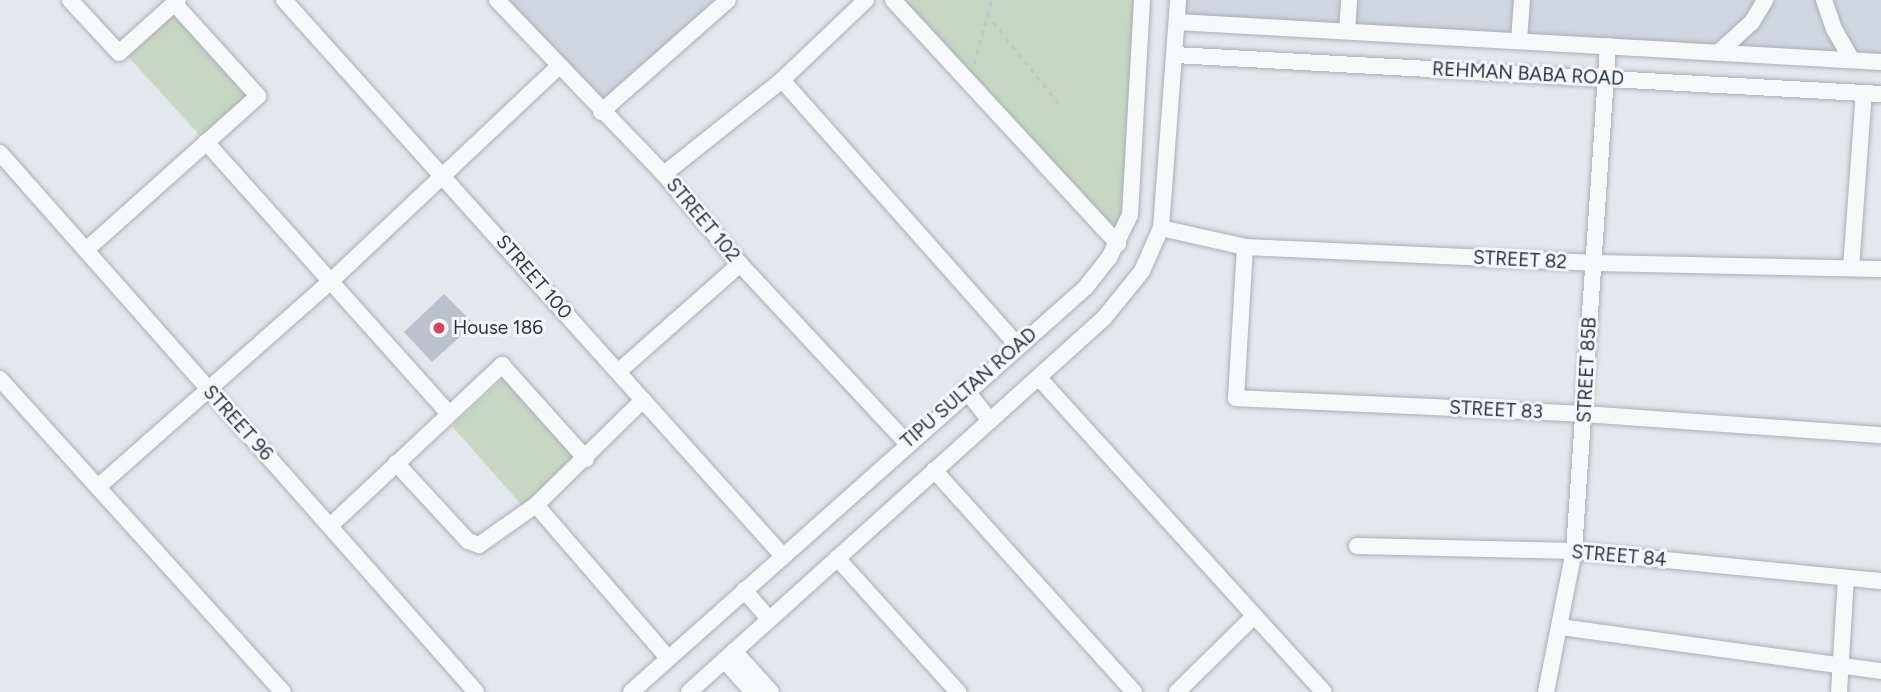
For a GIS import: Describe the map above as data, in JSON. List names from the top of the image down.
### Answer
{
  "streets": {
    "street": [
      "REHMAN BABA ROAD",
      "STREET 102",
      "STREET 82",
      "STREET 100",
      "STREET 85B",
      "TIPU SULTAN ROAD",
      "STREET 83",
      "STREET 96",
      "STREET 84"
    ]
  },
  "crossings": [
    ["REHMAN BABA ROAD", "STREET 85B"],
    ["REHMAN BABA ROAD", "TIPU SULTAN ROAD"],
    ["STREET 102", "TIPU SULTAN ROAD"],
    ["STREET 82", "STREET 85B"],
    ["STREET 82", "TIPU SULTAN ROAD"],
    ["STREET 82", "STREET 83"],
    ["STREET 100", "TIPU SULTAN ROAD"],
    ["STREET 85B", "STREET 83"],
    ["STREET 85B", "STREET 84"]
  ],
  "places": ["House 186"]
}
